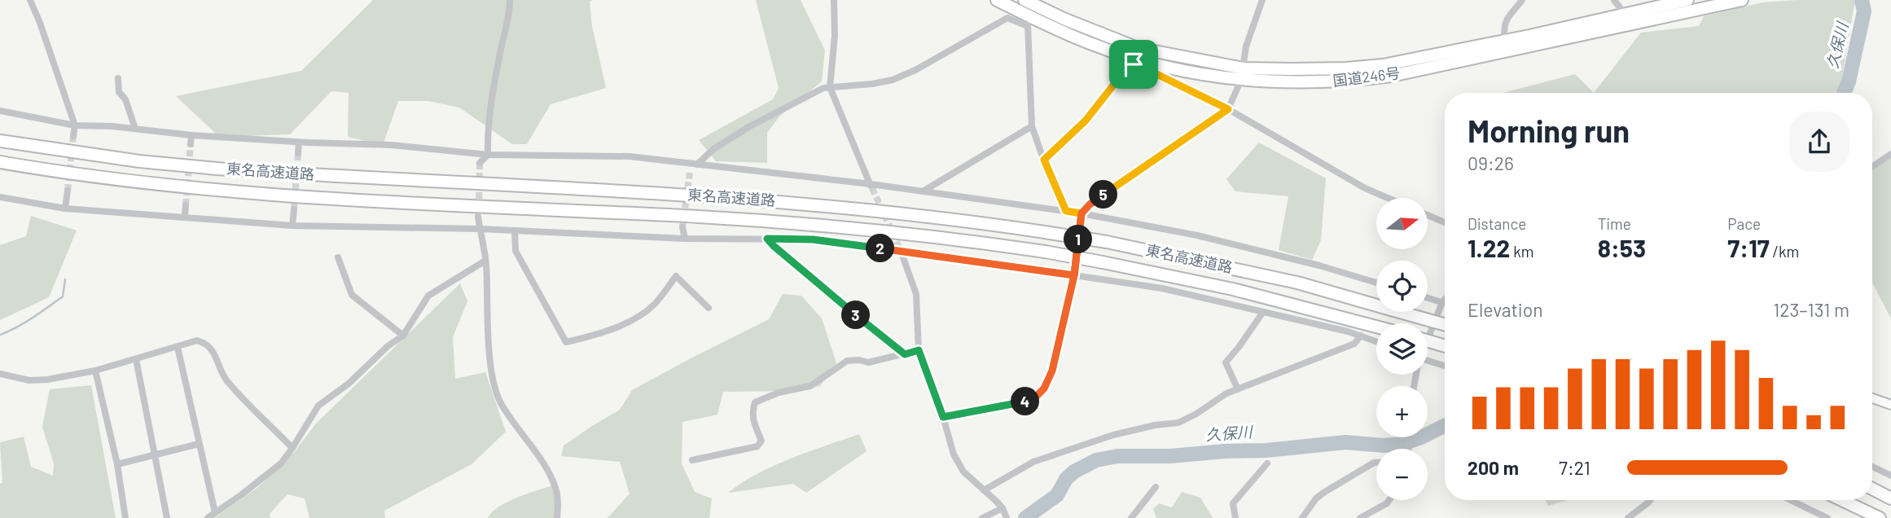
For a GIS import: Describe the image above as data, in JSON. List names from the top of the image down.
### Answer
{
  "streets": {
    "highway": ["国道246号", "東名高速道路"]
  },
  "water": ["久保川"],
  "north": "right",
  "page": {
    "heading": ["Morning run", "09:26"],
    "pins": [
      "5",
      "1",
      "2",
      "3",
      "4"
    ],
    "stats": [
      ["Distance", "1.22 km"],
      ["Time", "8:53"],
      ["Pace", "7:17 /km"]
    ],
    "map_buttons": ["+", "−"],
    "chart": ["Elevation", "123–131 m"],
    "list": [
      {
        "name": "200 m",
        "note": "7:21"
      }
    ]
  }
}
